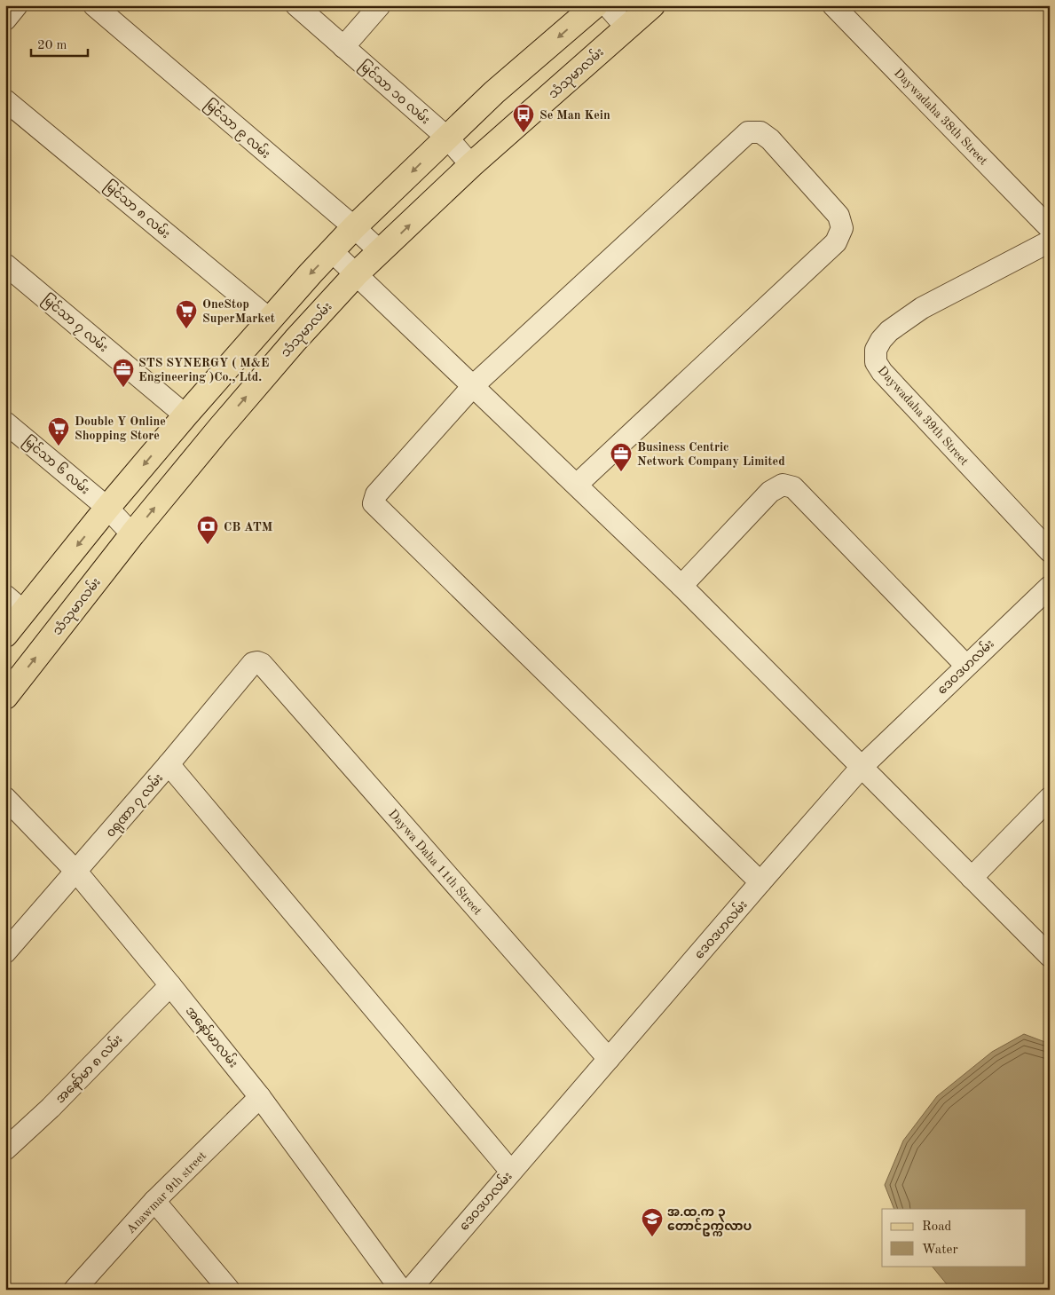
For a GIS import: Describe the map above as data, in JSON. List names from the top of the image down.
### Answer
{
  "streets": {
    "main road": ["သံသုမာလမ်း"],
    "street": [
      "မြင်သာ ၁၀ လမ်း",
      "Daywadaha 38th Street",
      "မြင်သာ ၉ လမ်း",
      "မြင်သာ ၈ လမ်း",
      "မြင်သာ ၇ လမ်း",
      "Daywadaha 39th Street",
      "မြင်သာ ၆ လမ်း",
      "ဒေဝဒဟလမ်း",
      "၀ရုဏာ ၇ လမ်း",
      "Daywa Daha 11th Street",
      "အနော်မာလမ်း",
      "အနော်မာ ၈ လမ်း",
      "Anawmar 9th street"
    ]
  },
  "crossings": [
    ["သံသုမာလမ်း", "မြင်သာ ၁၀ လမ်း"],
    ["သံသုမာလမ်း", "မြင်သာ ၉ လမ်း"],
    ["သံသုမာလမ်း", "မြင်သာ ၆ လမ်း"],
    ["ဒေဝဒဟလမ်း", "Daywa Daha 11th Street"],
    ["၀ရုဏာ ၇ လမ်း", "Daywa Daha 11th Street"],
    ["၀ရုဏာ ၇ လမ်း", "အနော်မာလမ်း"],
    ["အနော်မာလမ်း", "အနော်မာ ၈ လမ်း"],
    ["အနော်မာလမ်း", "Anawmar 9th street"]
  ],
  "places": {
    "bus stop": ["Se Man Kein"],
    "supermarket": ["OneStop SuperMarket", "Double Y Online Shopping Store"],
    "office": ["STS SYNERGY ( M&E Engineering )Co., Ltd.", "Business Centric Network Company Limited"],
    "bank": ["CB ATM"],
    "school or university": ["အ.ထ.က ၃ တောင်ဥက္ကလာပ"]
  },
  "legend": ["Road", "Water"],
  "scale_bar": "20 m"
}
